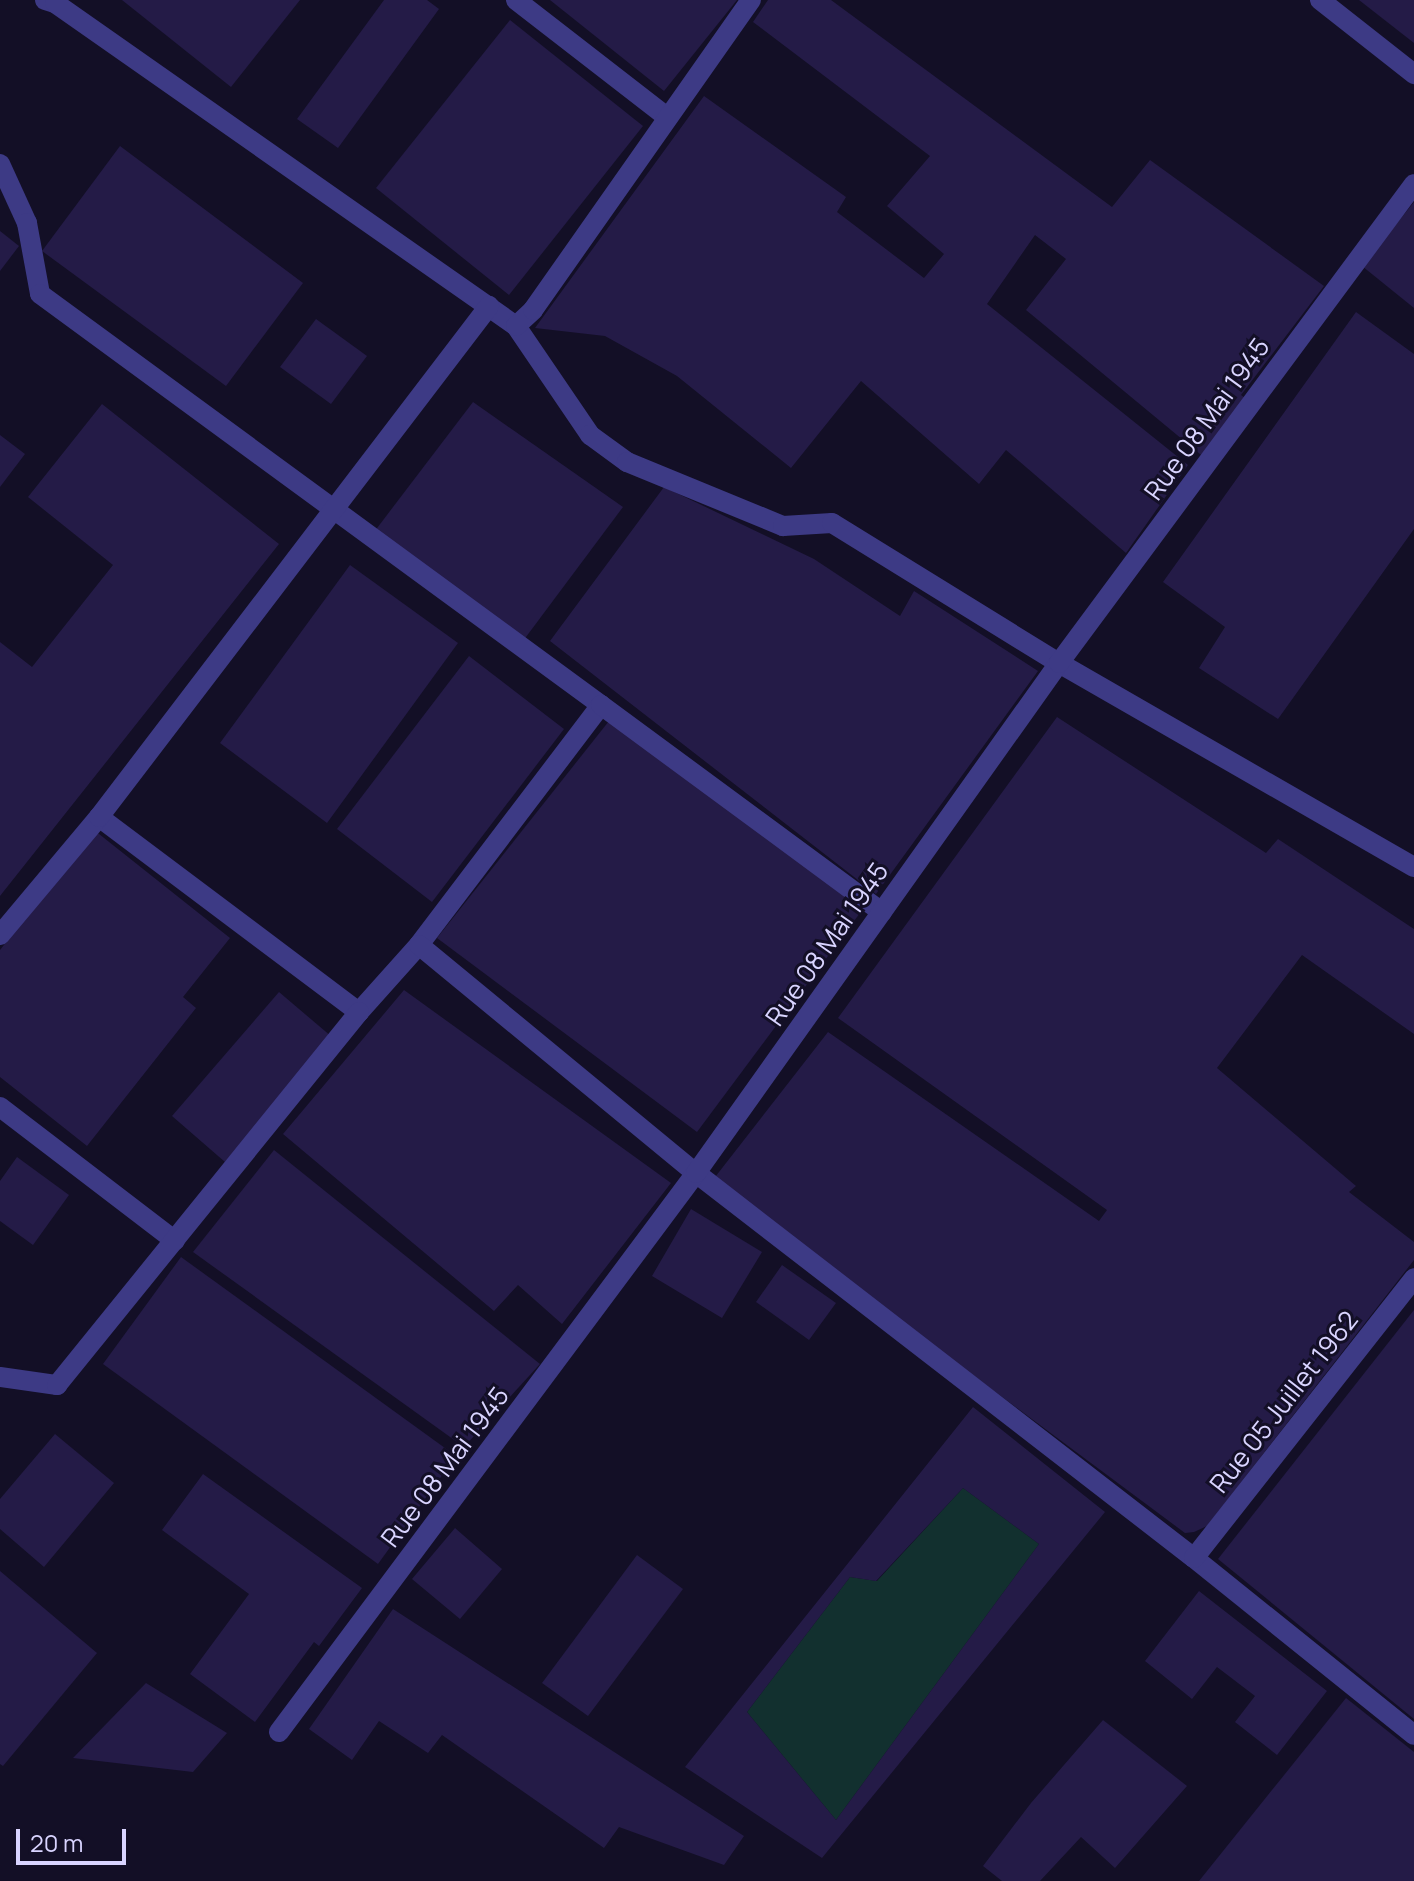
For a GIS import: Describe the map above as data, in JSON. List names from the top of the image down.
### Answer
{
  "streets": {
    "street": ["Rue 08 Mai 1945", "Rue 05 Juillet 1962"]
  },
  "scale_bar": "20 m"
}
